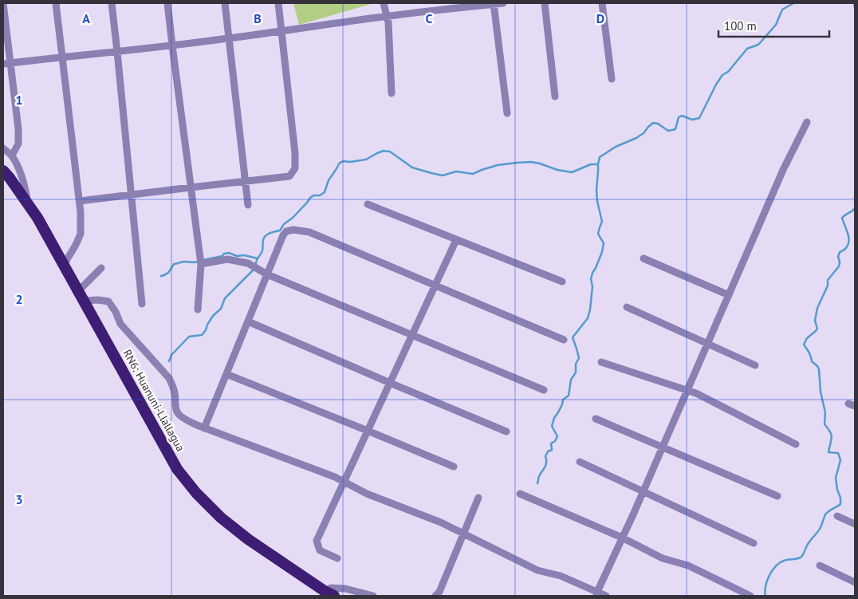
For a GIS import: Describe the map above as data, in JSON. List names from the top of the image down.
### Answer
{
  "streets": {
    "highway": ["RN6: Huanuni-Llallagua"]
  },
  "scale_bar": "100 m",
  "grid": {
    "columns": [
      "A",
      "B",
      "C",
      "D"
    ],
    "rows": ["1", "2", "3"]
  }
}
